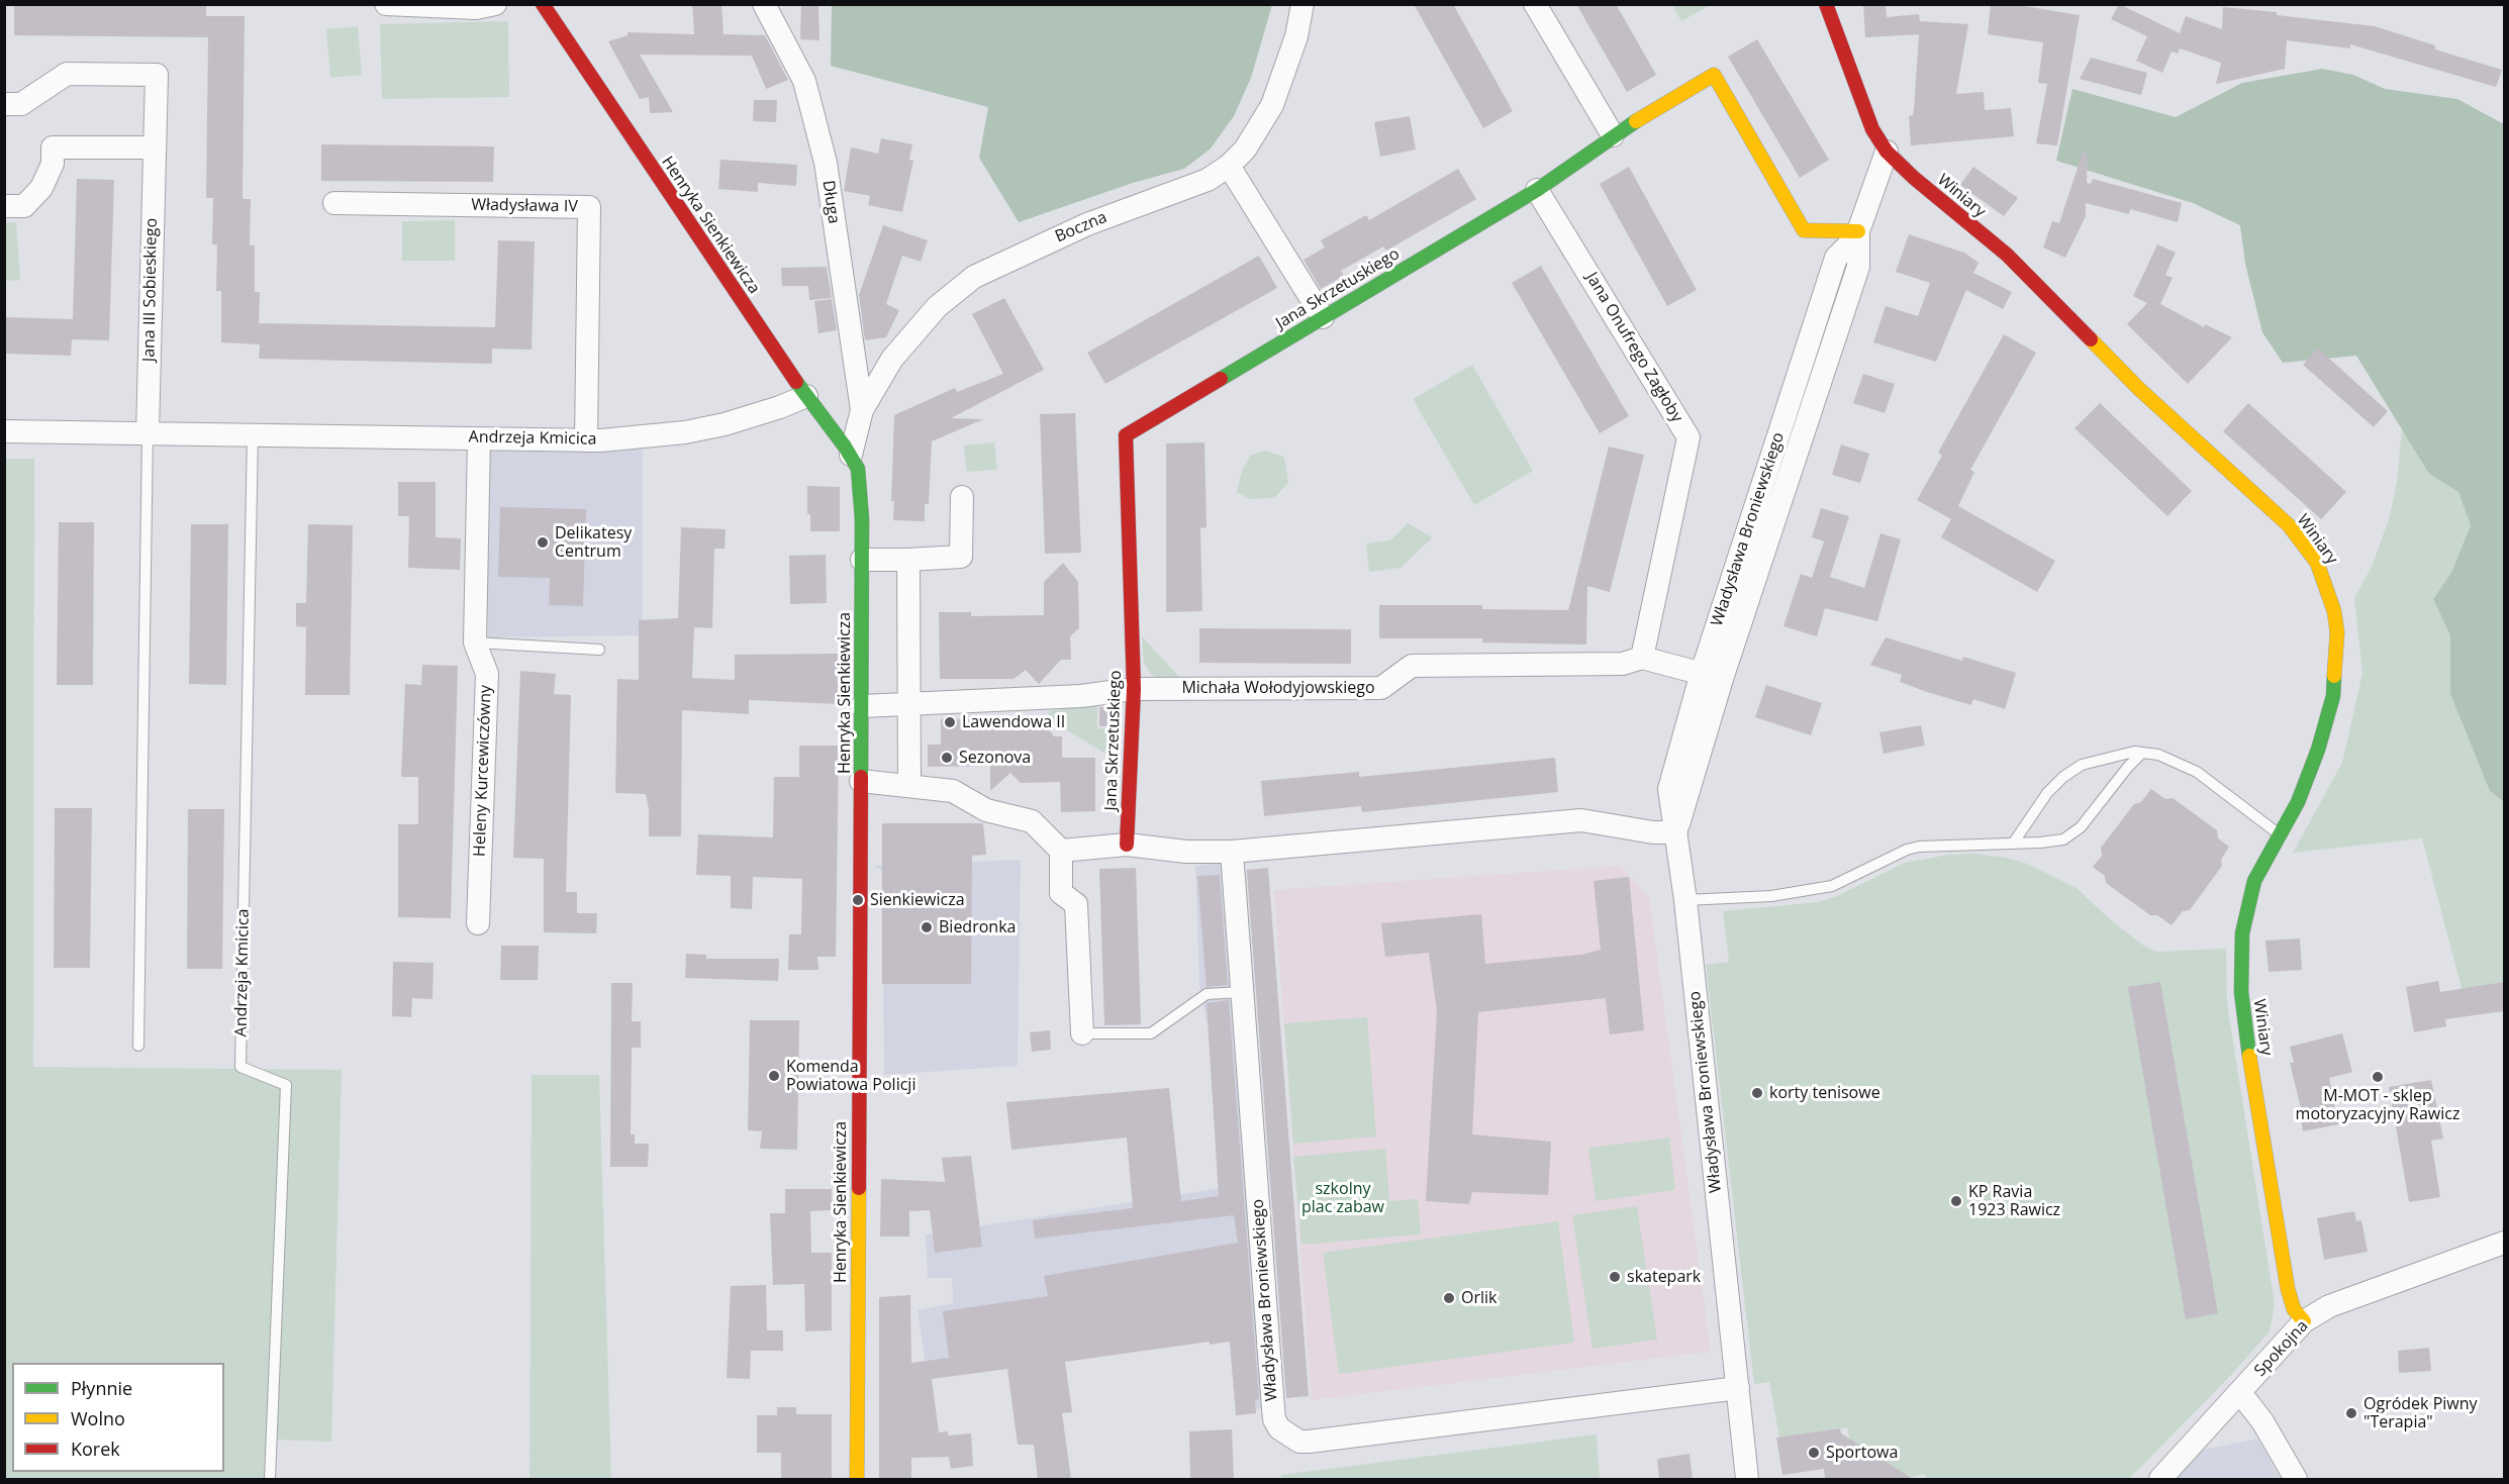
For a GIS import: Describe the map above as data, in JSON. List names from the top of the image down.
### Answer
{
  "streets": {
    "street": [
      "Winiary",
      "Długa",
      "Władysława IV",
      "Henryka Sienkiewicza",
      "Boczna",
      "Jana Skrzetuskiego",
      "Jana III Sobieskiego",
      "Jana Onufrego Zagłoby",
      "Andrzeja Kmicica",
      "Władysława Broniewskiego",
      "Michała Wołodyjowskiego",
      "Heleny Kurcewiczówny",
      "Spokojna"
    ]
  },
  "crossings": [
    ["Winiary", "Władysława Broniewskiego"],
    ["Winiary", "Spokojna"],
    ["Długa", "Boczna"],
    ["Władysława IV", "Andrzeja Kmicica"],
    ["Henryka Sienkiewicza", "Boczna"],
    ["Henryka Sienkiewicza", "Andrzeja Kmicica"],
    ["Henryka Sienkiewicza", "Michała Wołodyjowskiego"],
    ["Jana Skrzetuskiego", "Jana Onufrego Zagłoby"],
    ["Jana Skrzetuskiego", "Władysława Broniewskiego"],
    ["Jana Skrzetuskiego", "Michała Wołodyjowskiego"],
    ["Jana III Sobieskiego", "Andrzeja Kmicica"],
    ["Jana Onufrego Zagłoby", "Michała Wołodyjowskiego"],
    ["Andrzeja Kmicica", "Heleny Kurcewiczówny"],
    ["Władysława Broniewskiego", "Michała Wołodyjowskiego"]
  ],
  "parks": ["szkolny plac zabaw"],
  "places": [
    "Delikatesy Centrum",
    "Lawendowa II",
    "Sezonova",
    "Sienkiewicza",
    "Biedronka",
    "Komenda Powiatowa Policji",
    "M-MOT - sklep motoryzacyjny Rawicz",
    "korty tenisowe",
    "KP Ravia 1923 Rawicz",
    "skatepark",
    "Orlik",
    "Ogródek Piwny \"Terapia\"",
    "Sportowa"
  ],
  "legend": ["Płynnie", "Wolno", "Korek"]
}
